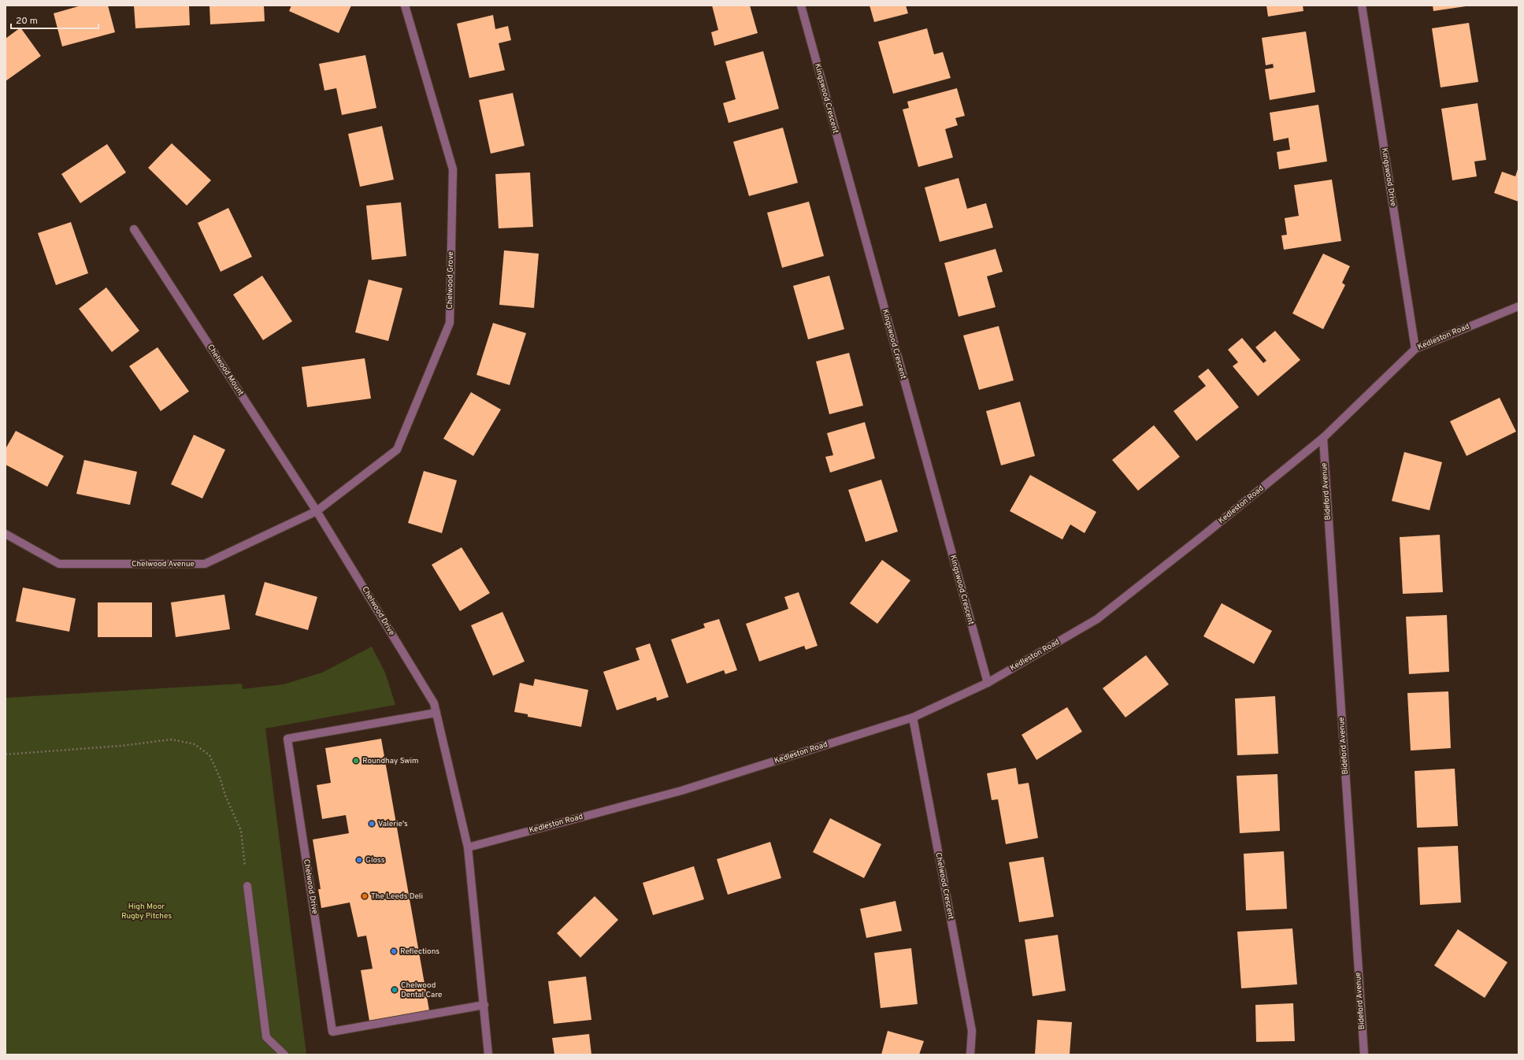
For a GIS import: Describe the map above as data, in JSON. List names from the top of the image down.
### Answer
{
  "streets": {
    "street": [
      "Kingswood Crescent",
      "Kingswood Drive",
      "Chelwood Grove",
      "Kedleston Road",
      "Chelwood Mount",
      "Bideford Avenue",
      "Chelwood Avenue",
      "Chelwood Drive",
      "Chelwood Crescent"
    ]
  },
  "crossings": [
    ["Kingswood Crescent", "Kedleston Road"],
    ["Kingswood Drive", "Kedleston Road"],
    ["Chelwood Grove", "Chelwood Mount"],
    ["Chelwood Grove", "Chelwood Avenue"],
    ["Chelwood Grove", "Chelwood Drive"],
    ["Kedleston Road", "Bideford Avenue"],
    ["Kedleston Road", "Chelwood Drive"],
    ["Kedleston Road", "Chelwood Crescent"],
    ["Chelwood Mount", "Chelwood Avenue"],
    ["Chelwood Mount", "Chelwood Drive"],
    ["Chelwood Avenue", "Chelwood Drive"]
  ],
  "parks": ["High Moor Rugby Pitches"],
  "places": [
    "Roundhay Swim",
    "Valerie's",
    "Gloss",
    "The Leeds Deli",
    "Reflections",
    "Chelwood Dental Care"
  ],
  "scale_bar": "20 m"
}
